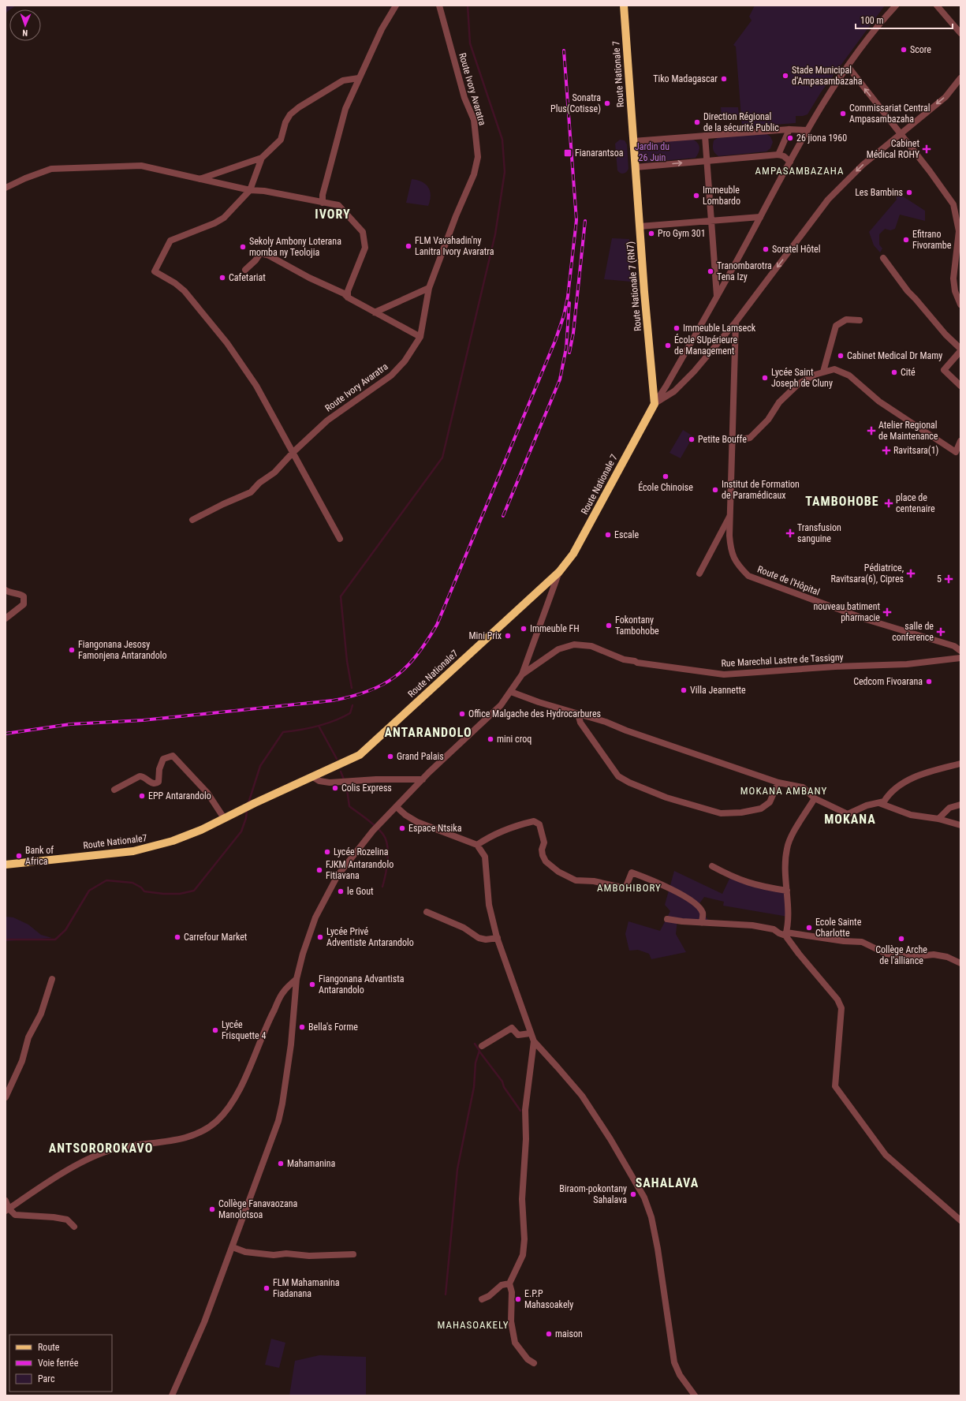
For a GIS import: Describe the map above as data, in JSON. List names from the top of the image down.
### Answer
{
  "streets": {
    "main road": ["Route Nationale 7", "Route Nationale 7 (RN7)", "Route Nationale7"],
    "street": ["Route Ivory Avaratra", "Route de l'Hôpital", "Rue Marechal Lastre de Tassigny"]
  },
  "crossings": [
    ["Route Nationale 7", "Route Nationale 7 (RN7)"],
    ["Route Nationale 7", "Route Nationale7"]
  ],
  "districts": [
    "AMPASAMBAZAHA",
    "IVORY",
    "TAMBOHOBE",
    "ANTARANDOLO",
    "MOKANA AMBANY",
    "MOKANA",
    "AMBOHIBORY",
    "ANTSOROROKAVO",
    "SAHALAVA",
    "MAHASOAKELY"
  ],
  "parks": ["Jardin du 26 Juin"],
  "places": {
    "other": [
      "Score",
      "Stade Municipal d'Ampasambazaha",
      "Tiko Madagascar",
      "Sonatra Plus(Cotisse)",
      "Commissariat Central Ampasambazaha",
      "Direction Régional de la sécurité Public",
      "26 jiona 1960",
      "Les Bambins",
      "Immeuble Lombardo",
      "Pro Gym 301",
      "Efitrano Fivorambe",
      "FLM Vavahadin'ny Lanitra Ivory Avaratra",
      "Sekoly Ambony Loterana momba ny Teolojia",
      "Soratel Hôtel",
      "Tranombarotra Tena Izy",
      "Cafetariat",
      "Immeuble Lamseck",
      "École SUpérieure de Management",
      "Cabinet Medical Dr Mamy",
      "Cité",
      "Lycée Saint Joseph de Cluny",
      "Petite Bouffe",
      "École Chinoise",
      "Institut de Formation de Paramédicaux",
      "Escale",
      "Fokontany Tambohobe",
      "Immeuble FH",
      "Mini Prix",
      "Fiangonana Jesosy Famonjena Antarandolo",
      "Cedcom Fivoarana",
      "Villa Jeannette",
      "Office Malgache des Hydrocarbures",
      "mini croq",
      "Grand Palais",
      "Colis Express",
      "EPP Antarandolo",
      "Espace Ntsika",
      "Lycée Rozelina",
      "Bank of Africa",
      "FJKM Antarandolo Fitiavana",
      "le Gout",
      "Ecole Sainte Charlotte",
      "Carrefour Market",
      "Lycée Privé Adventiste Antarandolo",
      "Collège Arche de l'alliance",
      "Fiangonana Advantista Antarandolo",
      "Bella's Forme",
      "Lycée Frisquette 4",
      "Mahamanina",
      "Biraom-pokontany Sahalava",
      "Collège Fanavaozana Manolotsoa",
      "FLM Mahamanina Fiadanana",
      "E.P.P Mahasoakely",
      "maison"
    ],
    "health": [
      "Cabinet Médical ROHY",
      "Atelier Regional de Maintenance",
      "Ravitsara(1)",
      "place de centenaire",
      "Transfusion sanguine",
      "Pédiatrice, Ravitsara(6), Cipres",
      "5",
      "nouveau batiment pharmacie",
      "salle de conference"
    ],
    "transit": ["Fianarantsoa"]
  },
  "legend": ["Route", "Voie ferrée", "Parc"],
  "scale_bar": "100 m",
  "north": "bottom"
}
